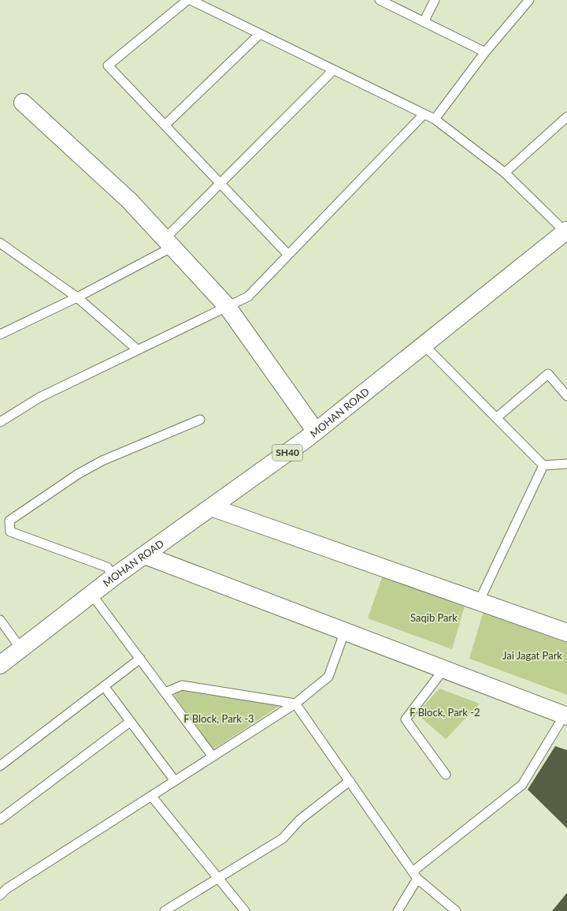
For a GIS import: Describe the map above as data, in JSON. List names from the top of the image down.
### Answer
{
  "streets": {
    "street": ["MOHAN ROAD", "SH40"]
  },
  "parks": [
    "Saqib Park",
    "Jai Jagat Park",
    "F Block, Park -2",
    "F Block, Park -3"
  ]
}
